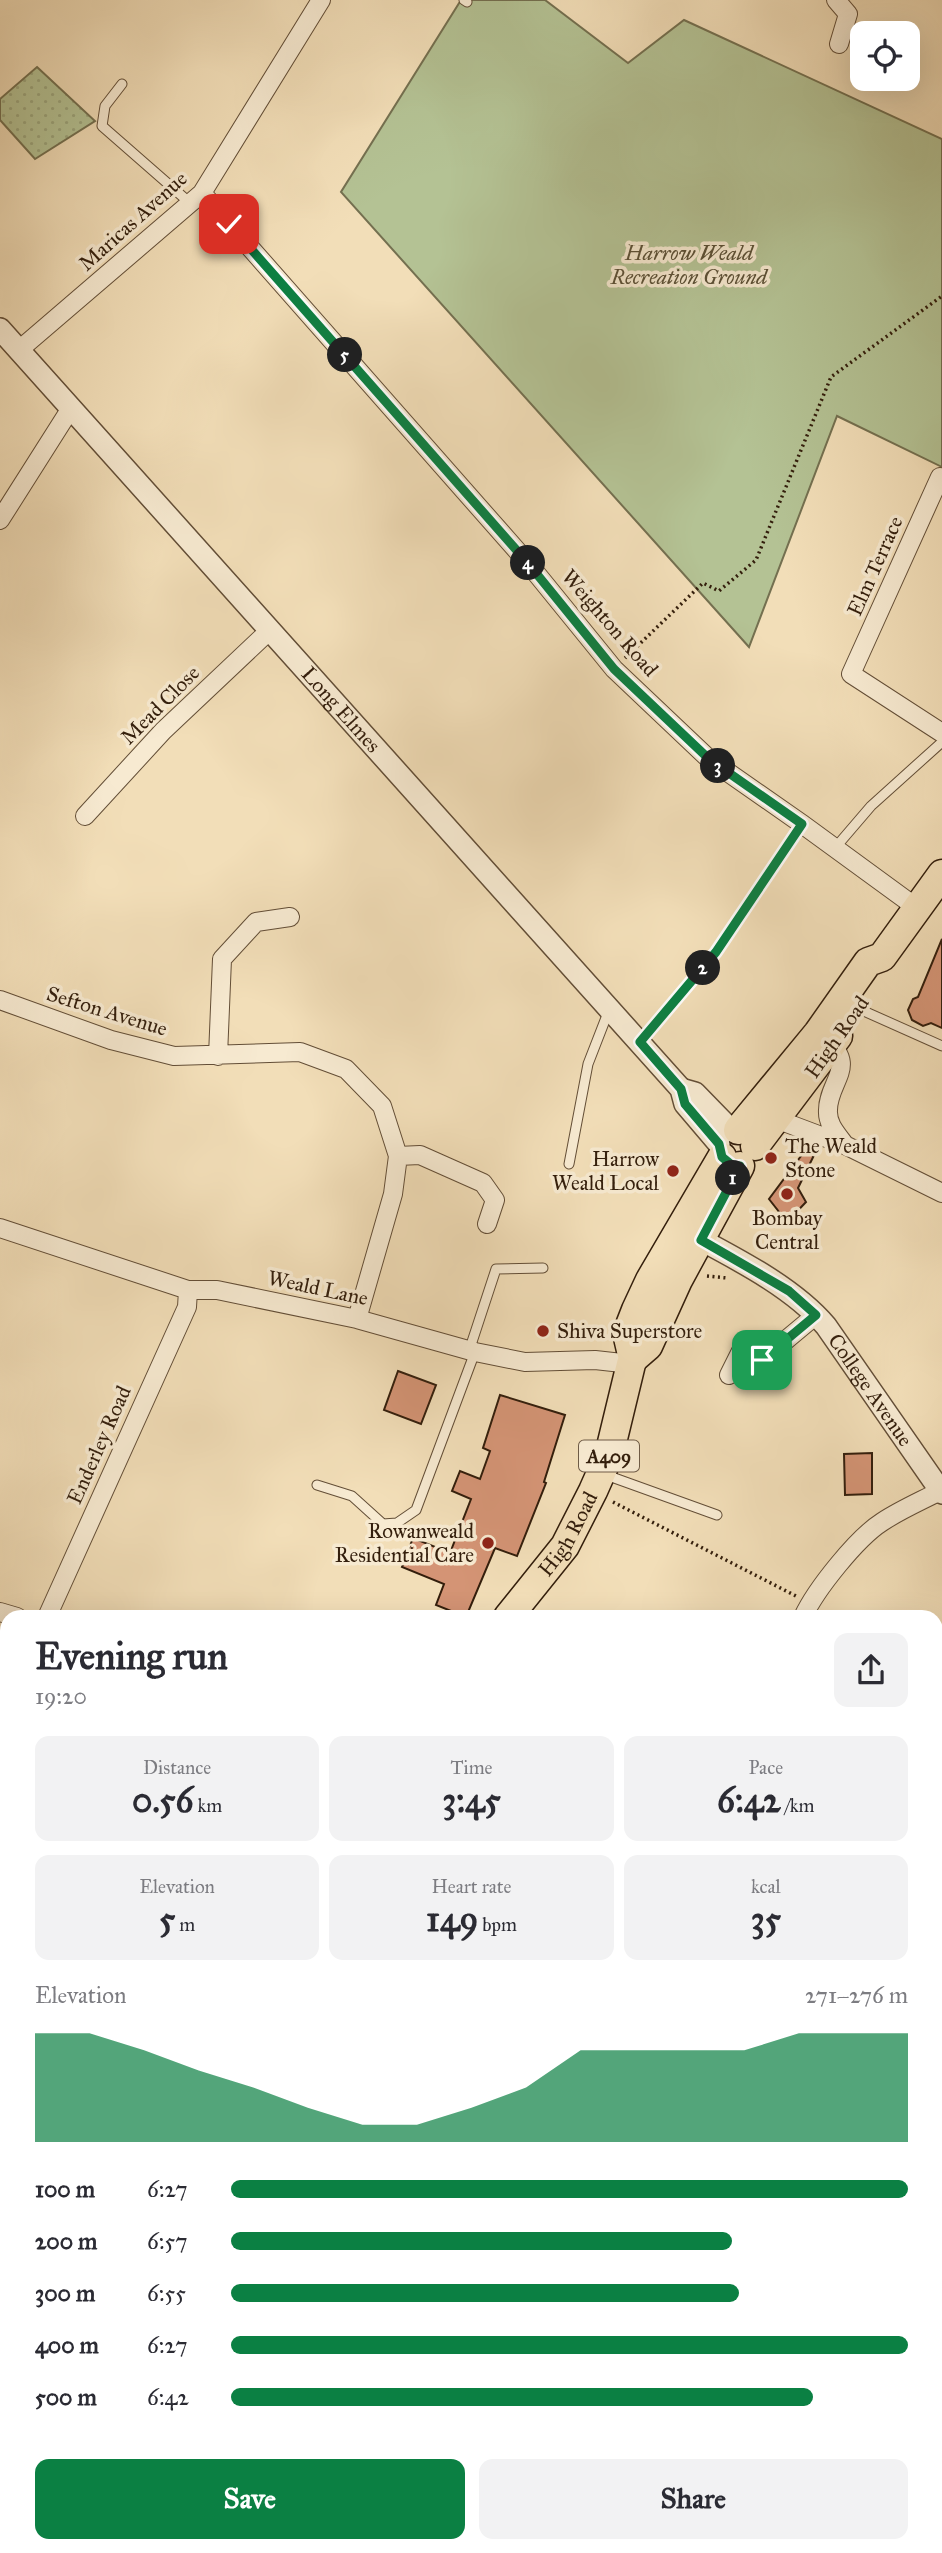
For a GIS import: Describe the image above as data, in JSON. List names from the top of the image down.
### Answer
{
  "streets": {
    "main road": ["High Road", "A409"],
    "street": [
      "Maricas Avenue",
      "Elm Terrace",
      "Weighton Road",
      "Mead Close",
      "Long Elmes",
      "Sefton Avenue",
      "Weald Lane",
      "College Avenue",
      "Enderley Road"
    ]
  },
  "crossings": [
    ["Maricas Avenue", "Weighton Road"],
    ["Maricas Avenue", "Long Elmes"],
    ["Weighton Road", "High Road"],
    ["Mead Close", "Long Elmes"],
    ["Long Elmes", "High Road"],
    ["Sefton Avenue", "Weald Lane"],
    ["High Road", "Weald Lane"],
    ["High Road", "College Avenue"],
    ["Weald Lane", "Enderley Road"]
  ],
  "parks": ["Harrow Weald Recreation Ground"],
  "places": [
    "The Weald Stone",
    "Harrow Weald Local",
    "Bombay Central",
    "Shiva Superstore",
    "Rowanweald Residential Care"
  ],
  "page": {
    "pins": [
      "5",
      "4",
      "3",
      "2",
      "1"
    ],
    "heading": ["Evening run", "19:20"],
    "stats": [
      ["Distance", "0.56 km"],
      ["Time", "3:45"],
      ["Pace", "6:42 /km"],
      ["Elevation", "5 m"],
      ["Heart rate", "149 bpm"],
      ["kcal", "35"]
    ],
    "chart": ["Elevation", "271–276 m"],
    "list": [
      {
        "name": "100 m",
        "note": "6:27"
      },
      {
        "name": "200 m",
        "note": "6:57"
      },
      {
        "name": "300 m",
        "note": "6:55"
      },
      {
        "name": "400 m",
        "note": "6:27"
      },
      {
        "name": "500 m",
        "note": "6:42"
      }
    ],
    "buttons": ["Save", "Share"]
  }
}
